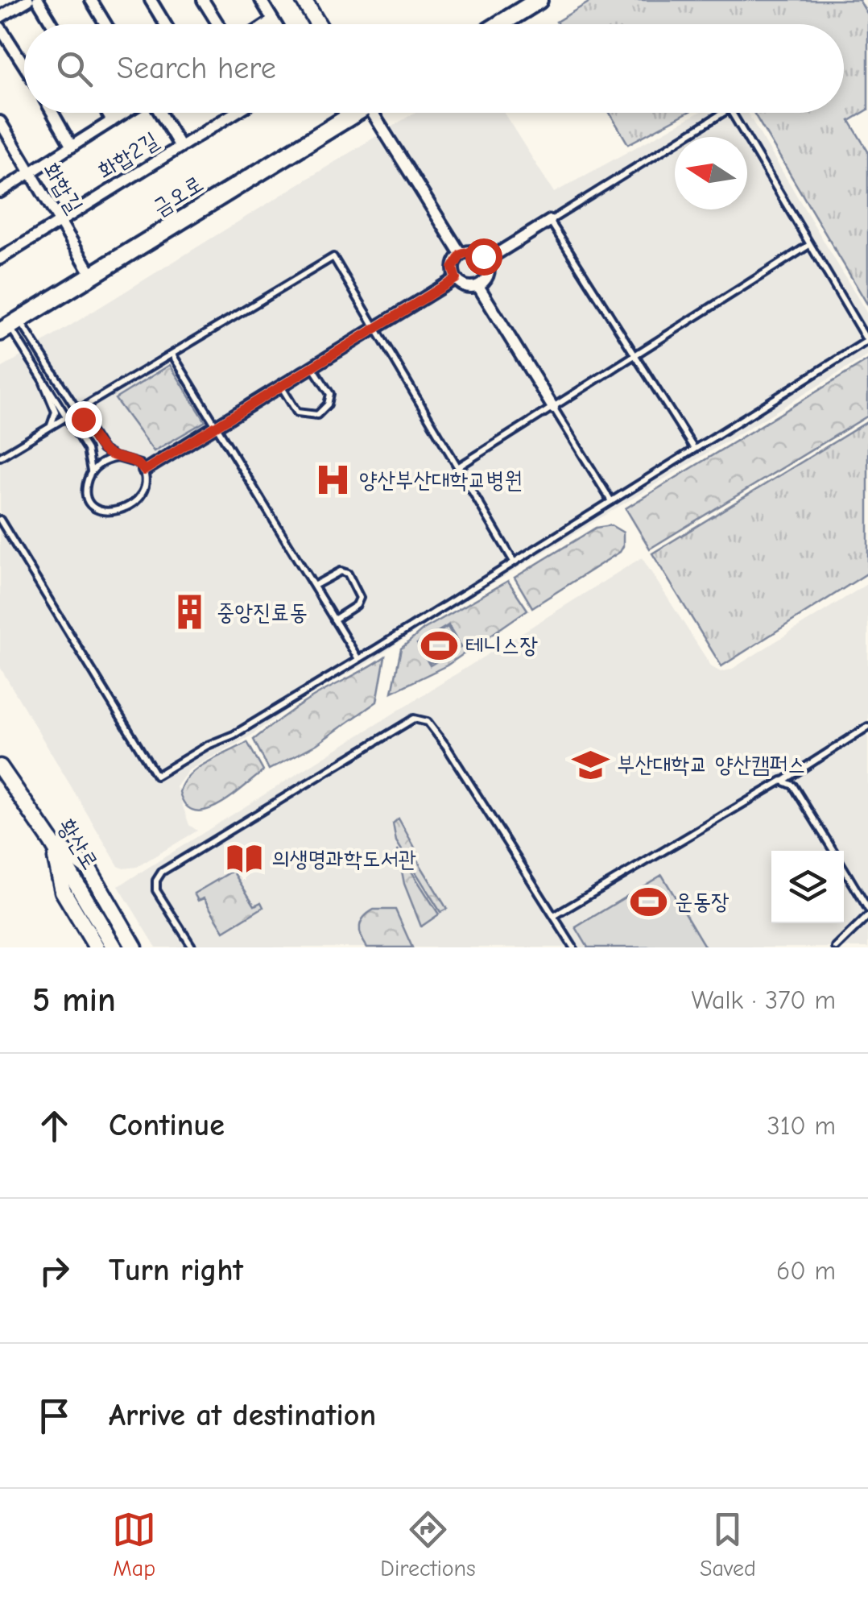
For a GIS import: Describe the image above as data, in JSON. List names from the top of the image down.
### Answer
{
  "streets": {
    "main road": ["금오로", "황산로"],
    "street": ["화합2길", "화합길"]
  },
  "crossings": [
    ["화합2길", "화합길"],
    ["화합길", "금오로"]
  ],
  "places": {
    "hospital": ["양산부산대학교병원"],
    "building": ["중앙진료동"],
    "sports": ["테니스장", "운동장"],
    "school or university": ["부산대학교 양산캠퍼스"],
    "library": ["의생명과학도서관"]
  },
  "north": "left",
  "page": {
    "search": "Search here",
    "heading": ["5 min", "Walk · 370 m"],
    "list": [
      ["Continue", "310 m"],
      ["Turn right", "60 m"],
      "Arrive at destination"
    ],
    "nav": ["Map", "Directions", "Saved"]
  }
}
